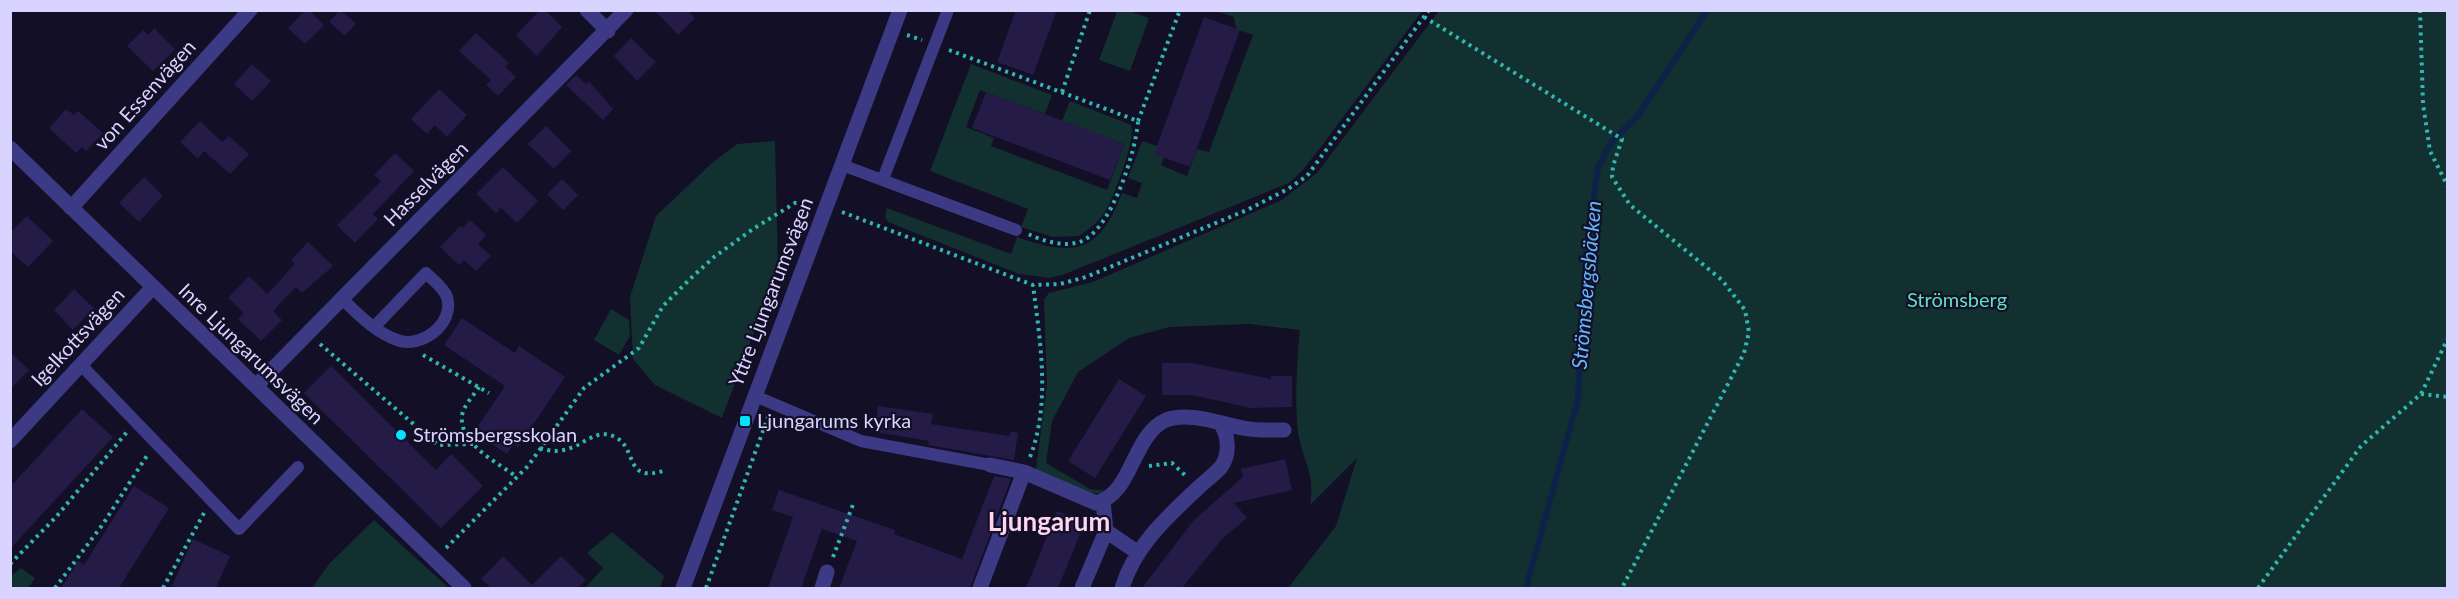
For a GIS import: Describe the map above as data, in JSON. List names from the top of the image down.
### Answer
{
  "streets": {
    "street": [
      "von Essenvägen",
      "Hasselvägen",
      "Yttre Ljungarumsvägen",
      "Igelkottsvägen",
      "Inre Ljungarumsvägen"
    ]
  },
  "crossings": [
    ["von Essenvägen", "Inre Ljungarumsvägen"],
    ["Hasselvägen", "Inre Ljungarumsvägen"],
    ["Igelkottsvägen", "Inre Ljungarumsvägen"]
  ],
  "districts": ["Ljungarum"],
  "water": ["Strömsbergsbäcken"],
  "parks": ["Strömsberg"],
  "places": {
    "transit": ["Ljungarums kyrka"],
    "other": ["Strömsbergsskolan"]
  }
}
